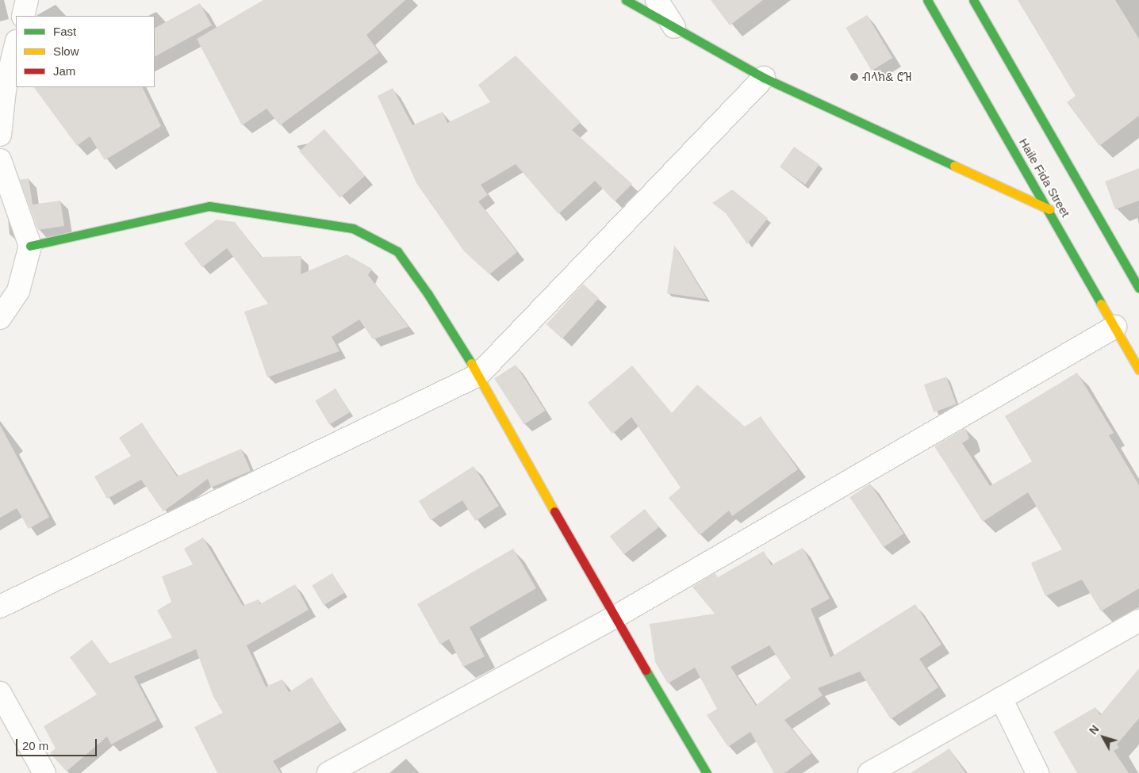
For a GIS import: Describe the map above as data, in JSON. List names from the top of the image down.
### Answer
{
  "streets": {
    "street": ["Haile Fida Street"]
  },
  "places": ["ብላክ& ሮዝ"],
  "legend": ["Fast", "Slow", "Jam"],
  "scale_bar": "20 m",
  "north": "top left"
}
